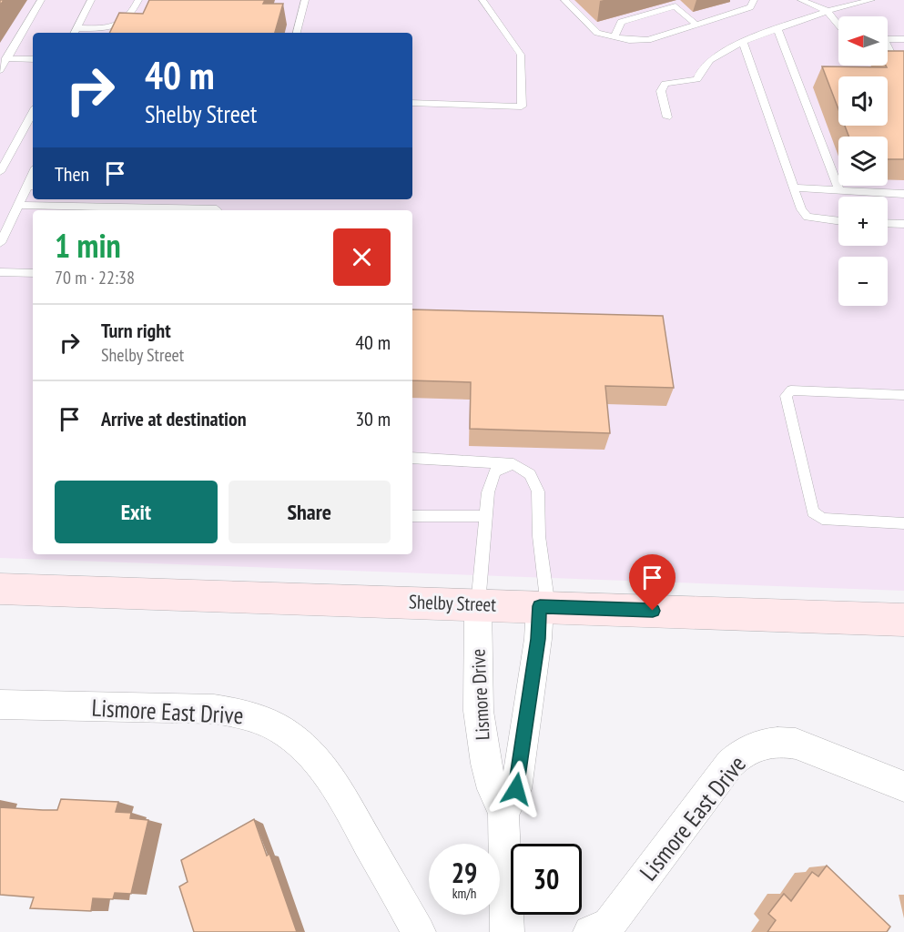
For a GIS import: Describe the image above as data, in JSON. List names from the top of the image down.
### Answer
{
  "streets": {
    "street": ["Shelby Street", "Lismore Drive", "Lismore East Drive"]
  },
  "crossings": [
    ["Shelby Street", "Lismore Drive"]
  ],
  "north": "left",
  "page": {
    "map_buttons": ["+", "−"],
    "turn": ["40 m", "Shelby Street"],
    "then": "Then",
    "heading": ["1 min", "70 m · 22:38"],
    "list": [
      {
        "name": "Turn right",
        "note": "Shelby Street",
        "value": "40 m"
      },
      {
        "name": "Arrive at destination",
        "value": "30 m"
      }
    ],
    "buttons": ["Exit", "Share"],
    "speed": "29 km/h",
    "limit": "30"
  }
}
